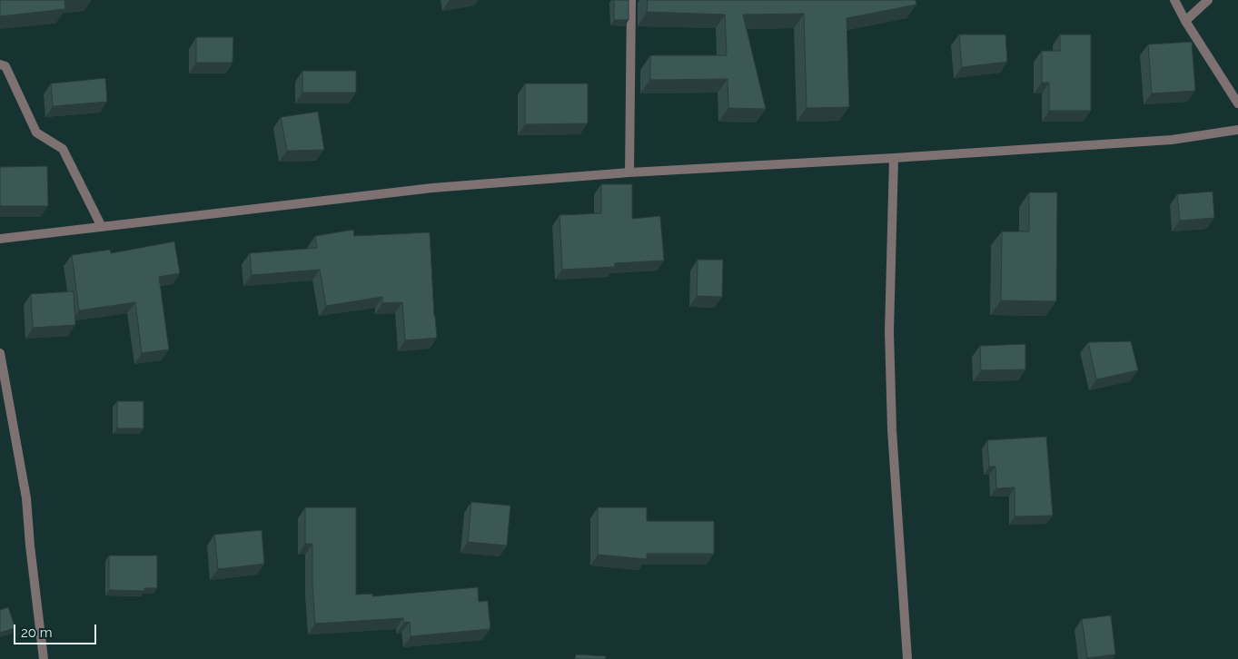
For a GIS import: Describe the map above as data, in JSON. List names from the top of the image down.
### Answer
{
  "scale_bar": "20 m"
}
